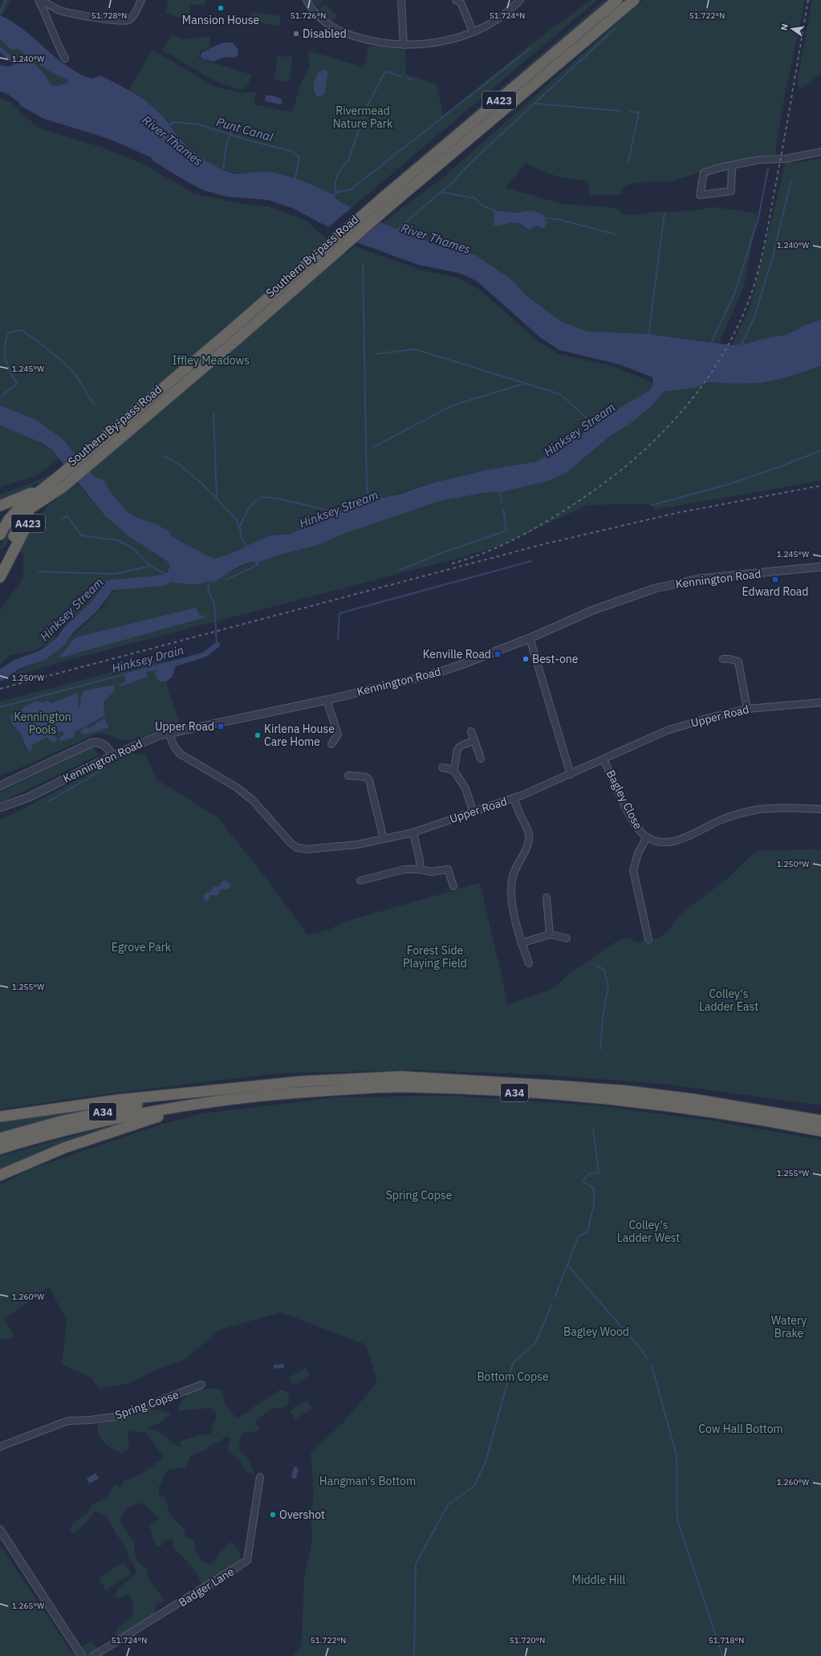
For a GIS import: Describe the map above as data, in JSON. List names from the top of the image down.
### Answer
{
  "streets": {
    "highway": ["A423", "Southern By-pass Road", "A34"],
    "street": [
      "Kennington Road",
      "Upper Road",
      "Bagley Close",
      "Spring Copse",
      "Badger Lane"
    ]
  },
  "crossings": [
    ["A423", "Southern By-pass Road"],
    ["Kennington Road", "Upper Road"],
    ["Upper Road", "Bagley Close"]
  ],
  "water": [
    "Punt Canal",
    "River Thames",
    "Hinksey Stream",
    "Hinksey Drain"
  ],
  "parks": [
    "Rivermead Nature Park",
    "Iffley Meadows",
    "Kennington Pools",
    "Egrove Park",
    "Forest Side Playing Field",
    "Colley's Ladder East",
    "Spring Copse",
    "Colley's Ladder West",
    "Watery Brake",
    "Bagley Wood",
    "Bottom Copse",
    "Cow Hall Bottom",
    "Hangman's Bottom",
    "Middle Hill"
  ],
  "places": {
    "other": [
      "Mansion House",
      "Disabled",
      "Best-one",
      "Kirlena House Care Home",
      "Overshot"
    ],
    "transit": ["Edward Road", "Kenville Road", "Upper Road"]
  },
  "north": "left",
  "coordinates": [
    "51.728°N",
    "51.726°N",
    "51.724°N",
    "51.722°N",
    "1.240°W",
    "1.245°W",
    "1.250°W",
    "1.255°W",
    "1.260°W",
    "1.265°W",
    "51.720°N",
    "51.718°N"
  ]
}
